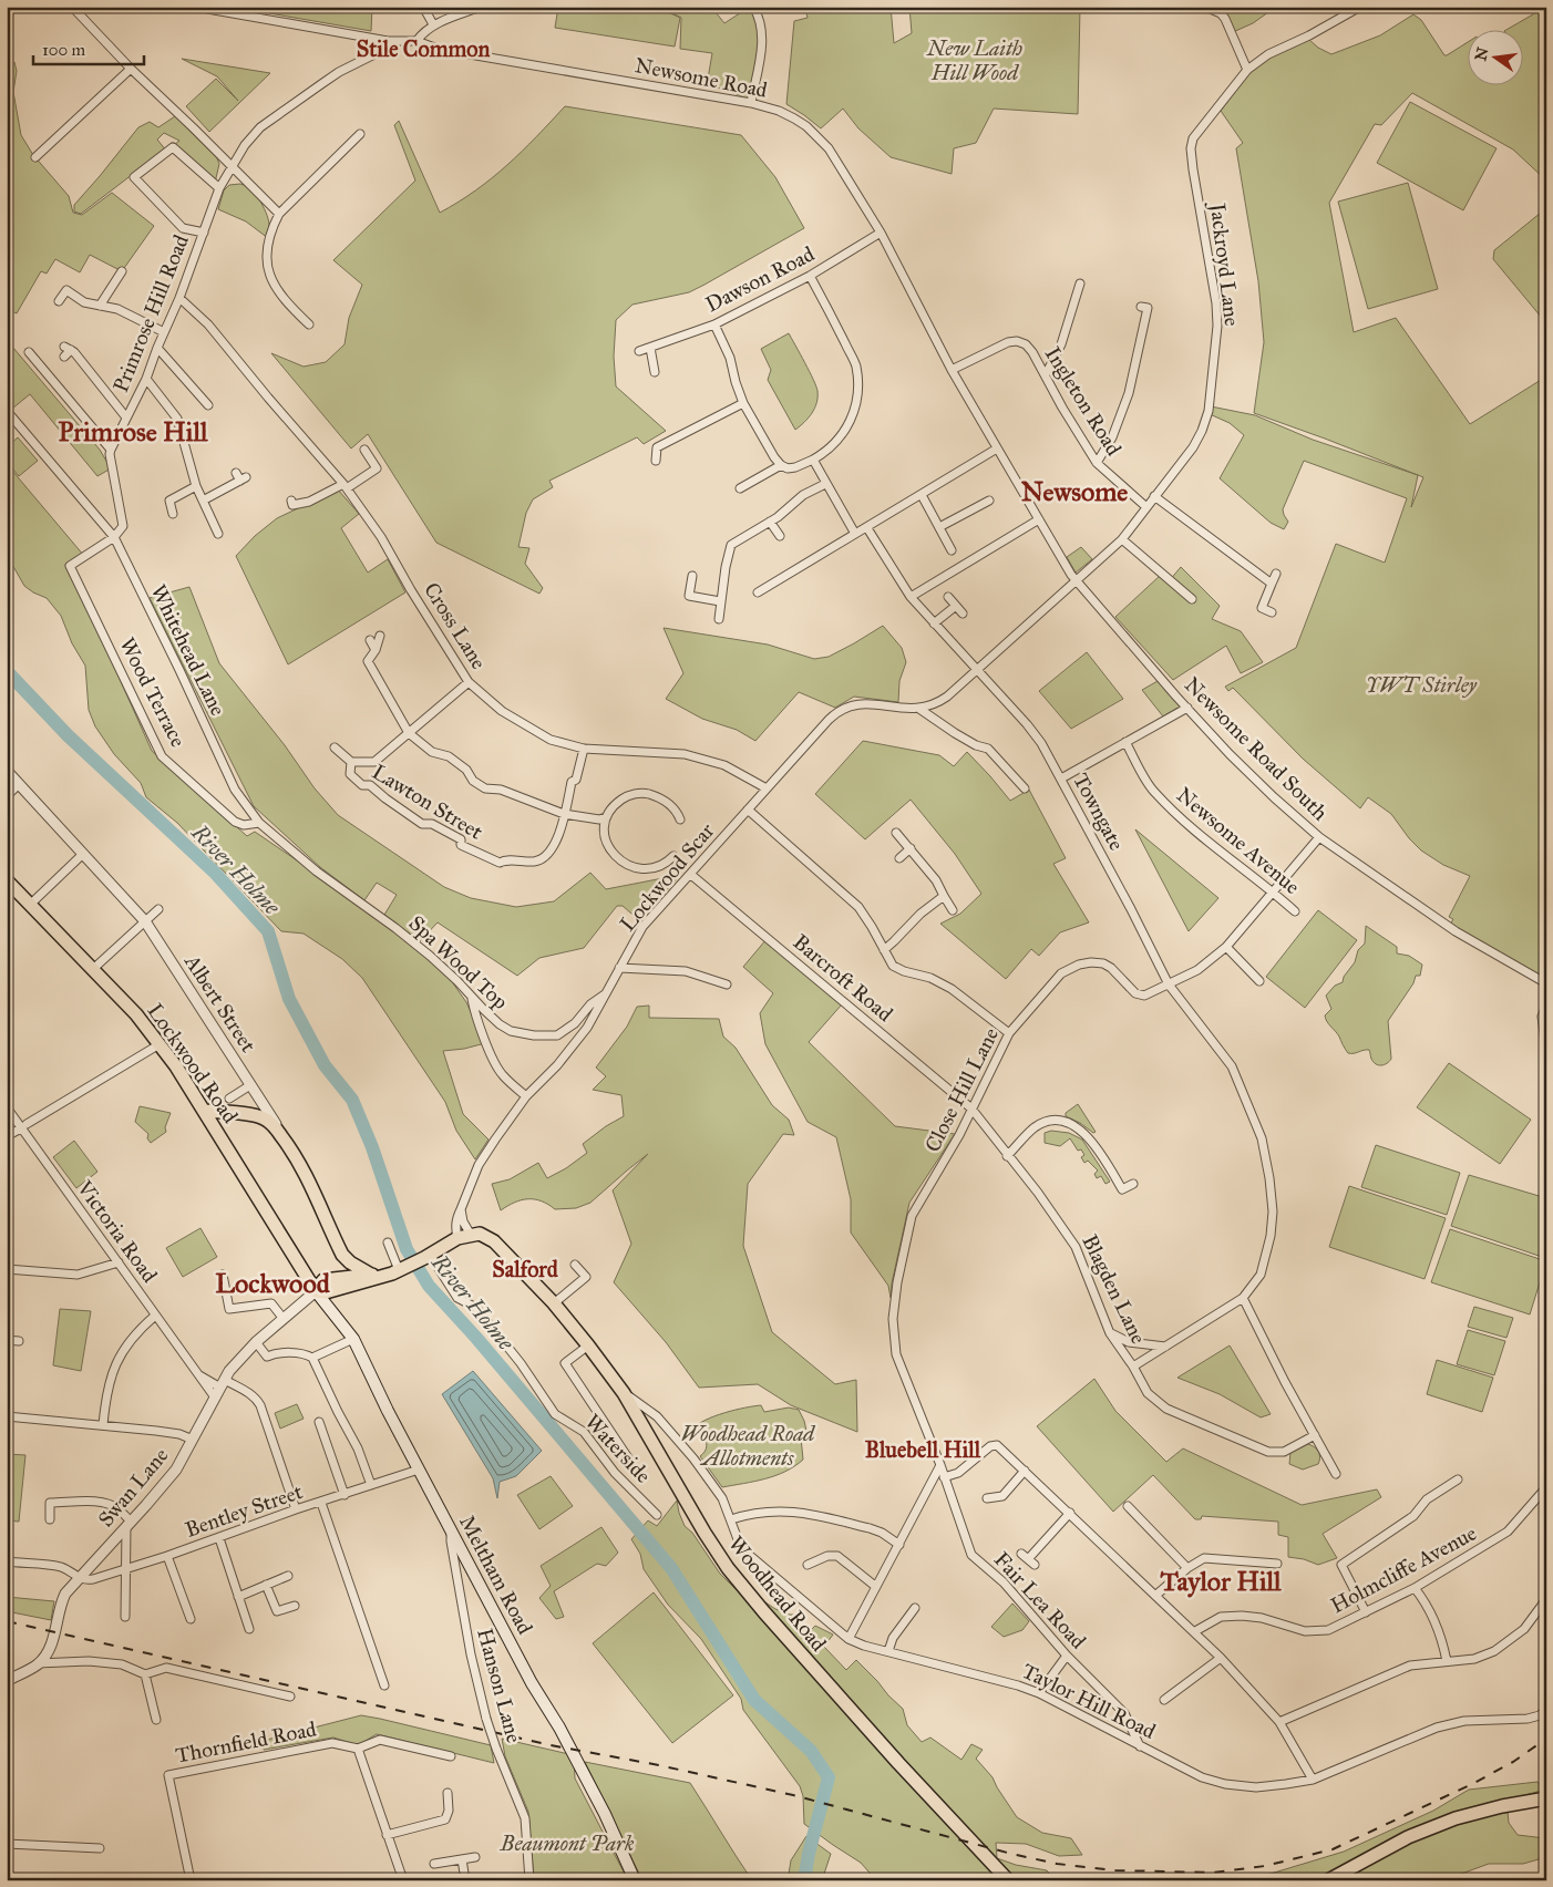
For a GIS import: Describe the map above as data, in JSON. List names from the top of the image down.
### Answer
{
  "streets": {
    "main road": [
      "Albert Street",
      "Lockwood Road",
      "Meltham Road",
      "Woodhead Road"
    ],
    "street": [
      "Newsome Road",
      "Jackroyd Lane",
      "Dawson Road",
      "Primrose Hill Road",
      "Ingleton Road",
      "Cross Lane",
      "Whitehead Lane",
      "Wood Terrace",
      "Newsome Road South",
      "Lawton Street",
      "Towngate",
      "Newsome Avenue",
      "Lockwood Scar",
      "Spa Wood Top",
      "Barcroft Road",
      "Close Hill Lane",
      "Victoria Road",
      "Blagden Lane",
      "Waterside",
      "Swan Lane",
      "Bentley Street",
      "Holmcliffe Avenue",
      "Fair Lea Road",
      "Hanson Lane",
      "Taylor Hill Road",
      "Thornfield Road"
    ]
  },
  "crossings": [
    ["Newsome Road", "Jackroyd Lane"],
    ["Newsome Road", "Dawson Road"],
    ["Newsome Road", "Primrose Hill Road"],
    ["Newsome Road", "Ingleton Road"],
    ["Newsome Road", "Newsome Road South"],
    ["Jackroyd Lane", "Ingleton Road"],
    ["Jackroyd Lane", "Newsome Road South"],
    ["Jackroyd Lane", "Towngate"],
    ["Jackroyd Lane", "Lockwood Scar"],
    ["Primrose Hill Road", "Cross Lane"],
    ["Cross Lane", "Lawton Street"],
    ["Cross Lane", "Lockwood Scar"],
    ["Whitehead Lane", "Wood Terrace"],
    ["Whitehead Lane", "Spa Wood Top"],
    ["Towngate", "Lockwood Scar"],
    ["Towngate", "Close Hill Lane"],
    ["Lockwood Scar", "Spa Wood Top"],
    ["Lockwood Scar", "Barcroft Road"],
    ["Barcroft Road", "Close Hill Lane"],
    ["Barcroft Road", "Blagden Lane"],
    ["Lockwood Road", "Swan Lane"],
    ["Lockwood Road", "Meltham Road"],
    ["Close Hill Lane", "Blagden Lane"],
    ["Close Hill Lane", "Fair Lea Road"],
    ["Victoria Road", "Swan Lane"],
    ["Victoria Road", "Bentley Street"],
    ["Swan Lane", "Bentley Street"],
    ["Swan Lane", "Meltham Road"],
    ["Bentley Street", "Meltham Road"],
    ["Meltham Road", "Hanson Lane"],
    ["Woodhead Road", "Taylor Hill Road"],
    ["Fair Lea Road", "Taylor Hill Road"]
  ],
  "districts": [
    "Stile Common",
    "Primrose Hill",
    "Newsome",
    "Salford",
    "Lockwood",
    "Bluebell Hill",
    "Taylor Hill"
  ],
  "water": ["River Holme"],
  "parks": [
    "New Laith Hill Wood",
    "YWT Stirley",
    "Woodhead Road Allotments",
    "Beaumont Park"
  ],
  "scale_bar": "100 m",
  "north": "left"
}
